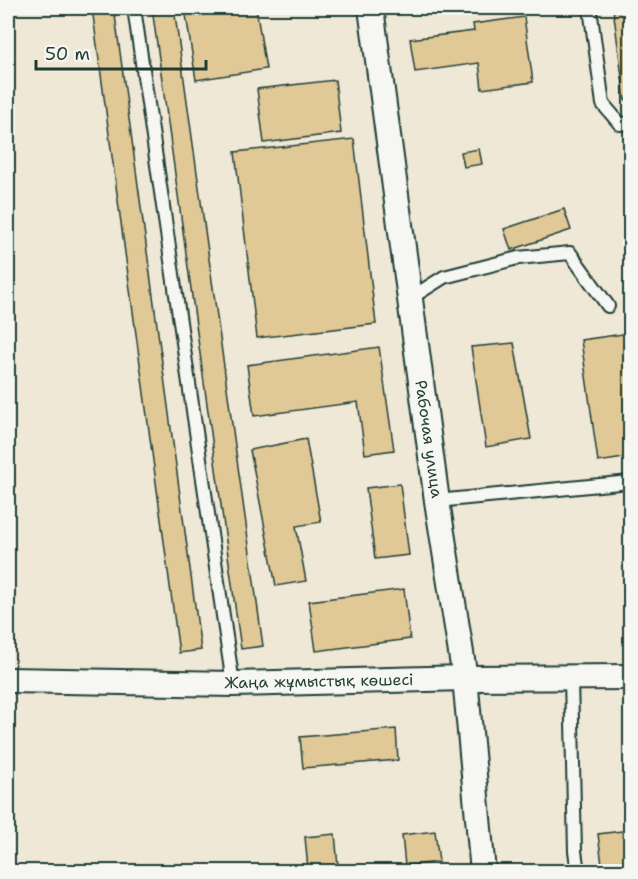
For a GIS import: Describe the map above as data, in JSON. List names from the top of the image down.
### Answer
{
  "streets": {
    "street": ["Рабочая улица", "Жаңа жұмыстық көшесі"]
  },
  "crossings": [
    ["Рабочая улица", "Жаңа жұмыстық көшесі"]
  ],
  "scale_bar": "50 m"
}
